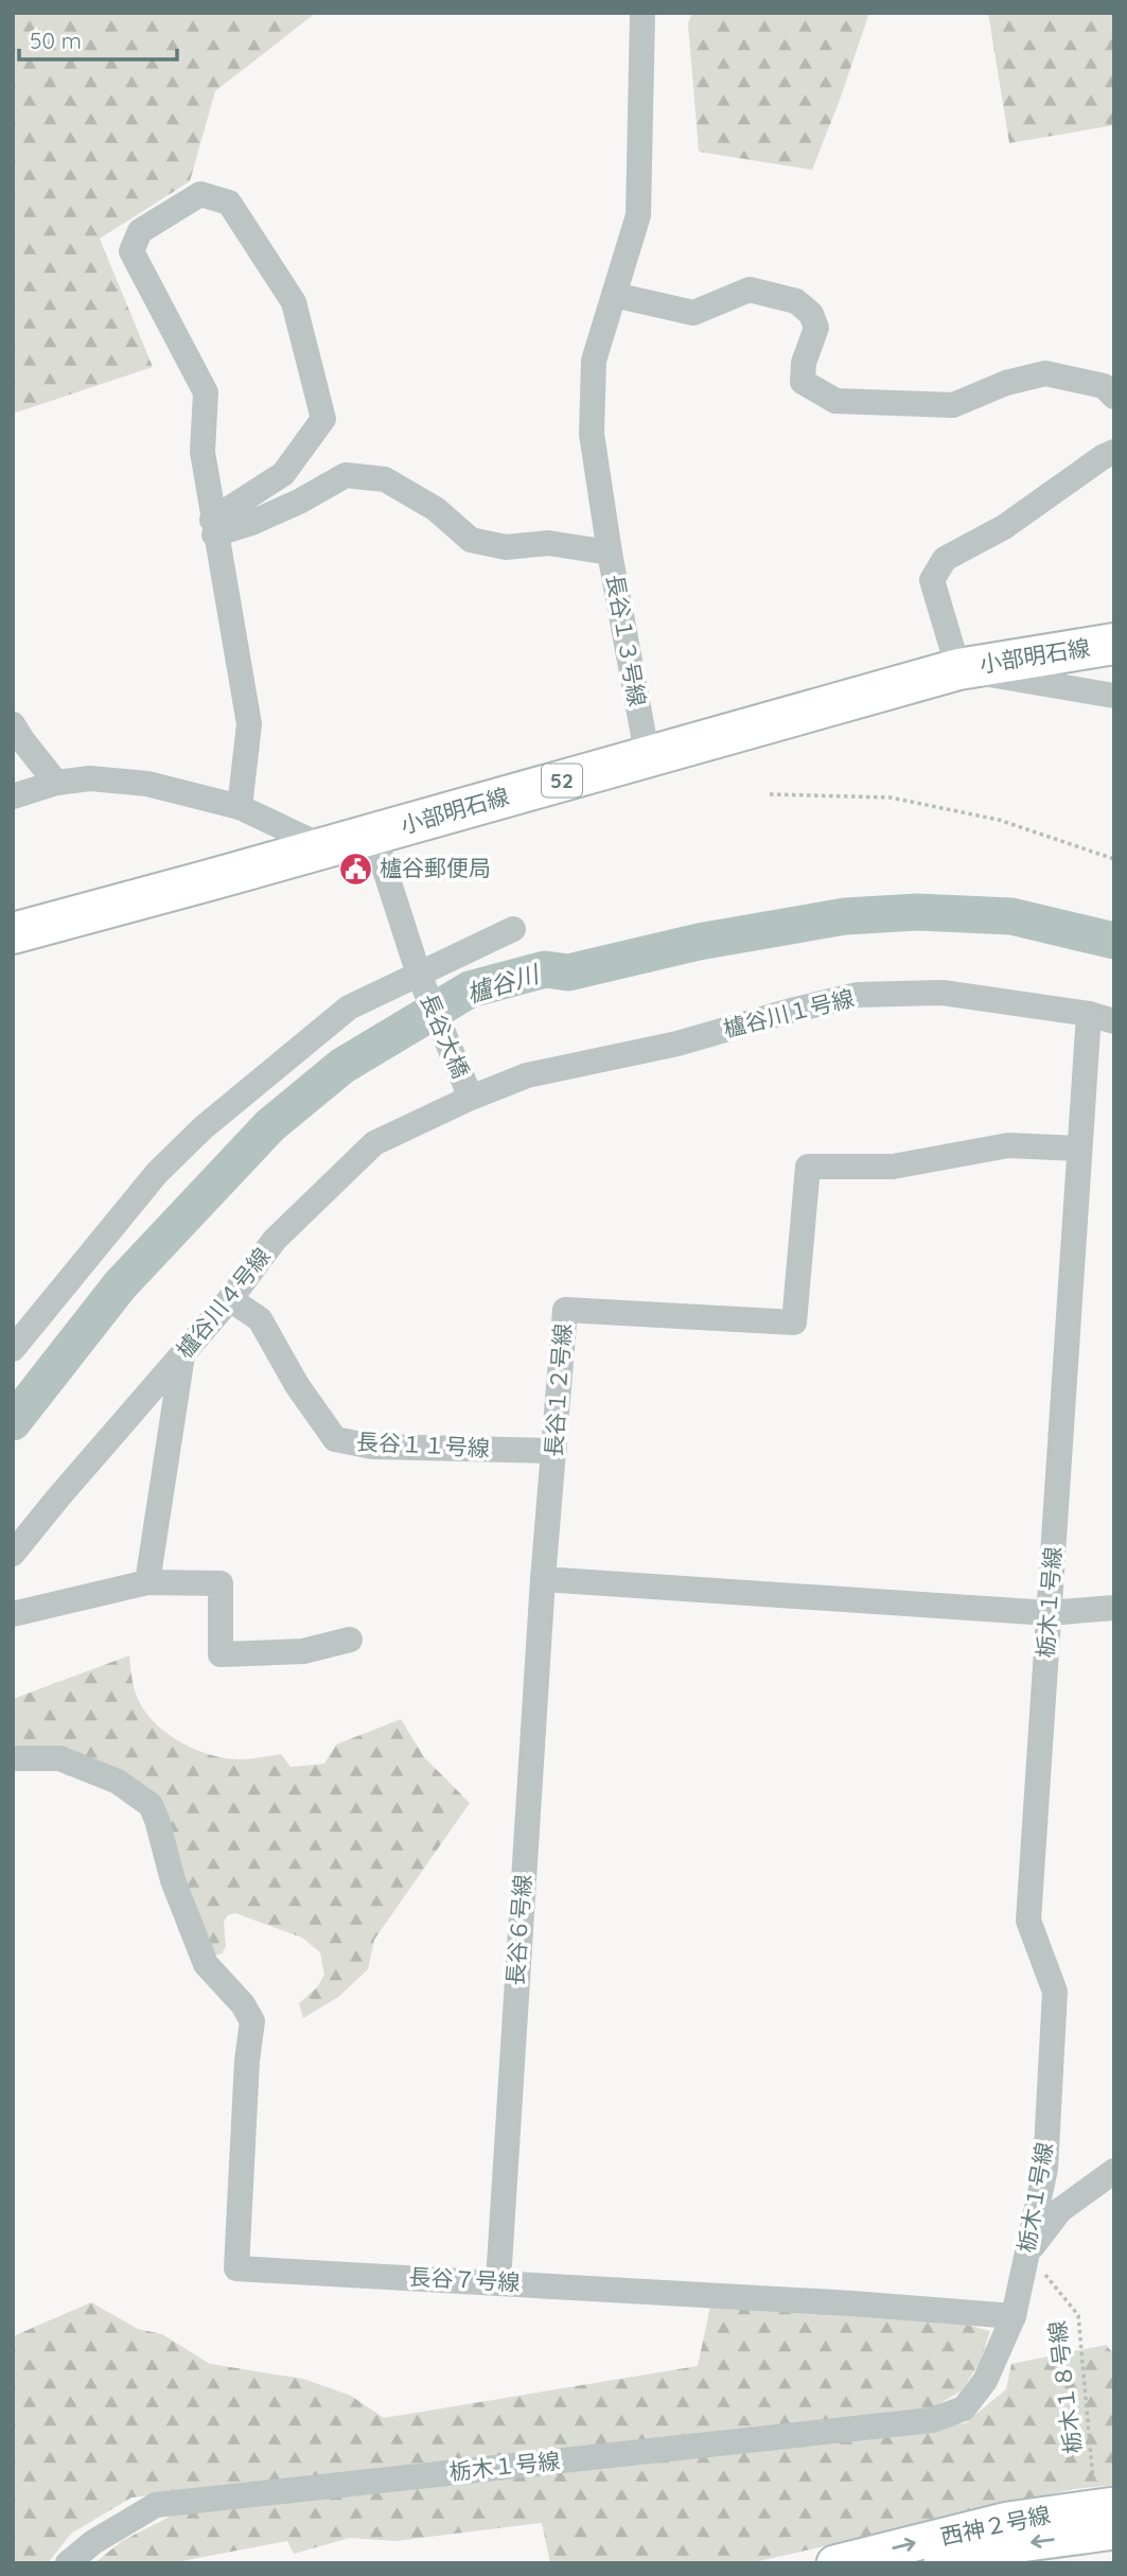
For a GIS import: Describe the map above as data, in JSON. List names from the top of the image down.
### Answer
{
  "streets": {
    "main road": ["小部明石線", "52"],
    "street": [
      "長谷１３号線",
      "櫨谷川１号線",
      "長谷大橋",
      "櫨谷川４号線",
      "長谷１２号線",
      "長谷１１号線",
      "栃木１号線",
      "長谷６号線",
      "長谷７号線",
      "西神２号線"
    ],
    "path": ["栃木１８号線"]
  },
  "crossings": [
    ["長谷１３号線", "小部明石線"],
    ["小部明石線", "長谷大橋"],
    ["櫨谷川１号線", "長谷大橋"],
    ["櫨谷川１号線", "櫨谷川４号線"],
    ["櫨谷川１号線", "栃木１号線"],
    ["長谷大橋", "櫨谷川４号線"],
    ["櫨谷川４号線", "長谷１１号線"],
    ["長谷１２号線", "長谷１１号線"],
    ["長谷１２号線", "栃木１号線"],
    ["長谷１２号線", "長谷６号線"],
    ["栃木１号線", "長谷７号線"],
    ["栃木１号線", "栃木１８号線"],
    ["長谷６号線", "長谷７号線"],
    ["栃木１８号線", "西神２号線"]
  ],
  "water": ["櫨谷川"],
  "places": {
    "public building": ["櫨谷郵便局"]
  },
  "scale_bar": "50 m"
}
